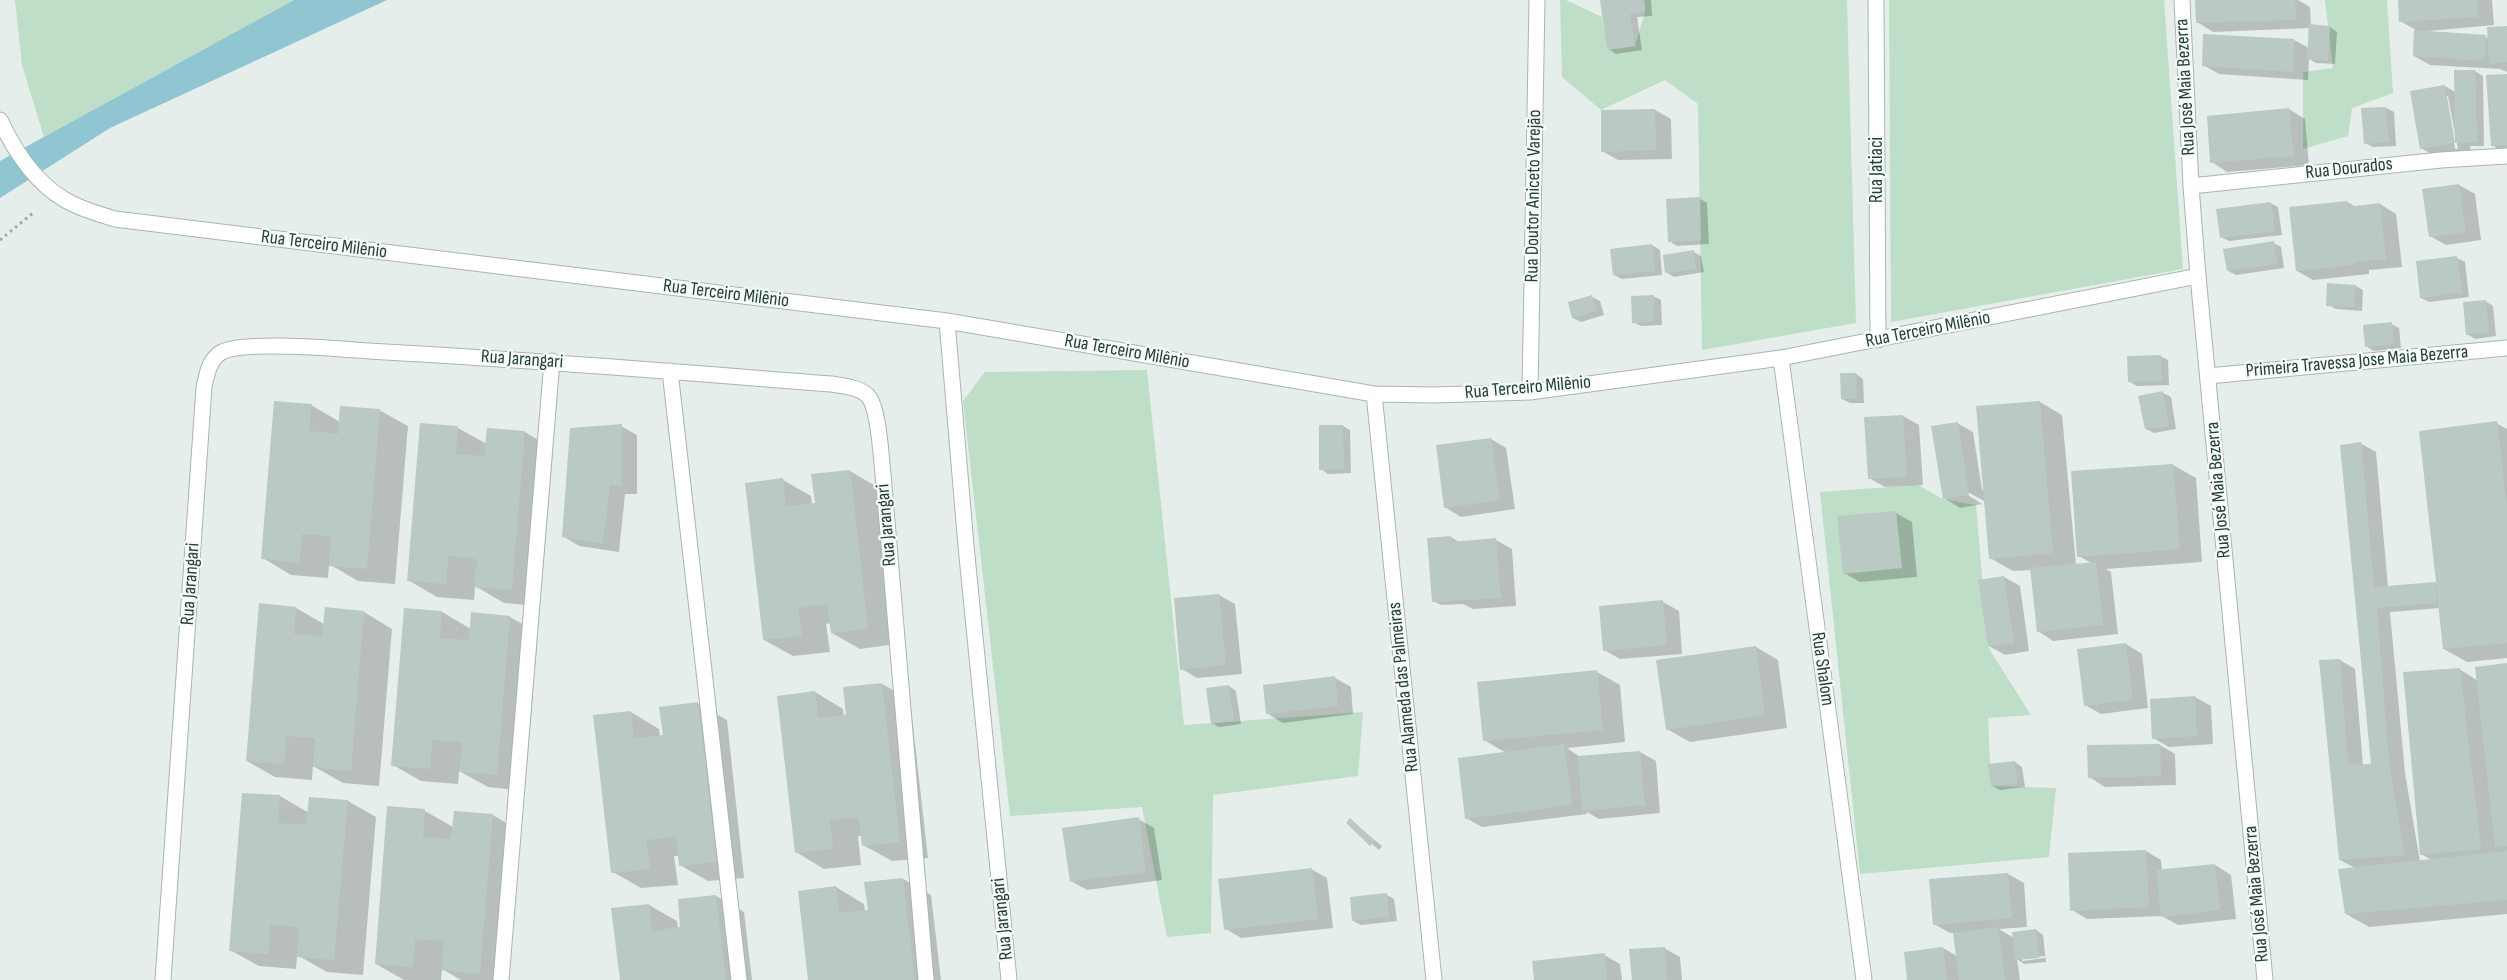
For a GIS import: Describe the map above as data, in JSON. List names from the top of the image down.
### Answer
{
  "streets": {
    "street": [
      "Rua José Maia Bezerra",
      "Rua Dourados",
      "Rua Jatiaci",
      "Rua Doutor Aniceto Varejão",
      "Rua Terceiro Milênio",
      "Rua Jarangari",
      "Primeira Travessa Jose Maia Bezerra",
      "Rua Shalom",
      "Rua Alameda das Palmeiras"
    ]
  },
  "crossings": [
    ["Rua José Maia Bezerra", "Rua Dourados"],
    ["Rua José Maia Bezerra", "Rua Terceiro Milênio"],
    ["Rua José Maia Bezerra", "Primeira Travessa Jose Maia Bezerra"],
    ["Rua Jatiaci", "Rua Terceiro Milênio"],
    ["Rua Doutor Aniceto Varejão", "Rua Terceiro Milênio"],
    ["Rua Terceiro Milênio", "Rua Jarangari"],
    ["Rua Terceiro Milênio", "Rua Shalom"],
    ["Rua Terceiro Milênio", "Rua Alameda das Palmeiras"]
  ]
}
